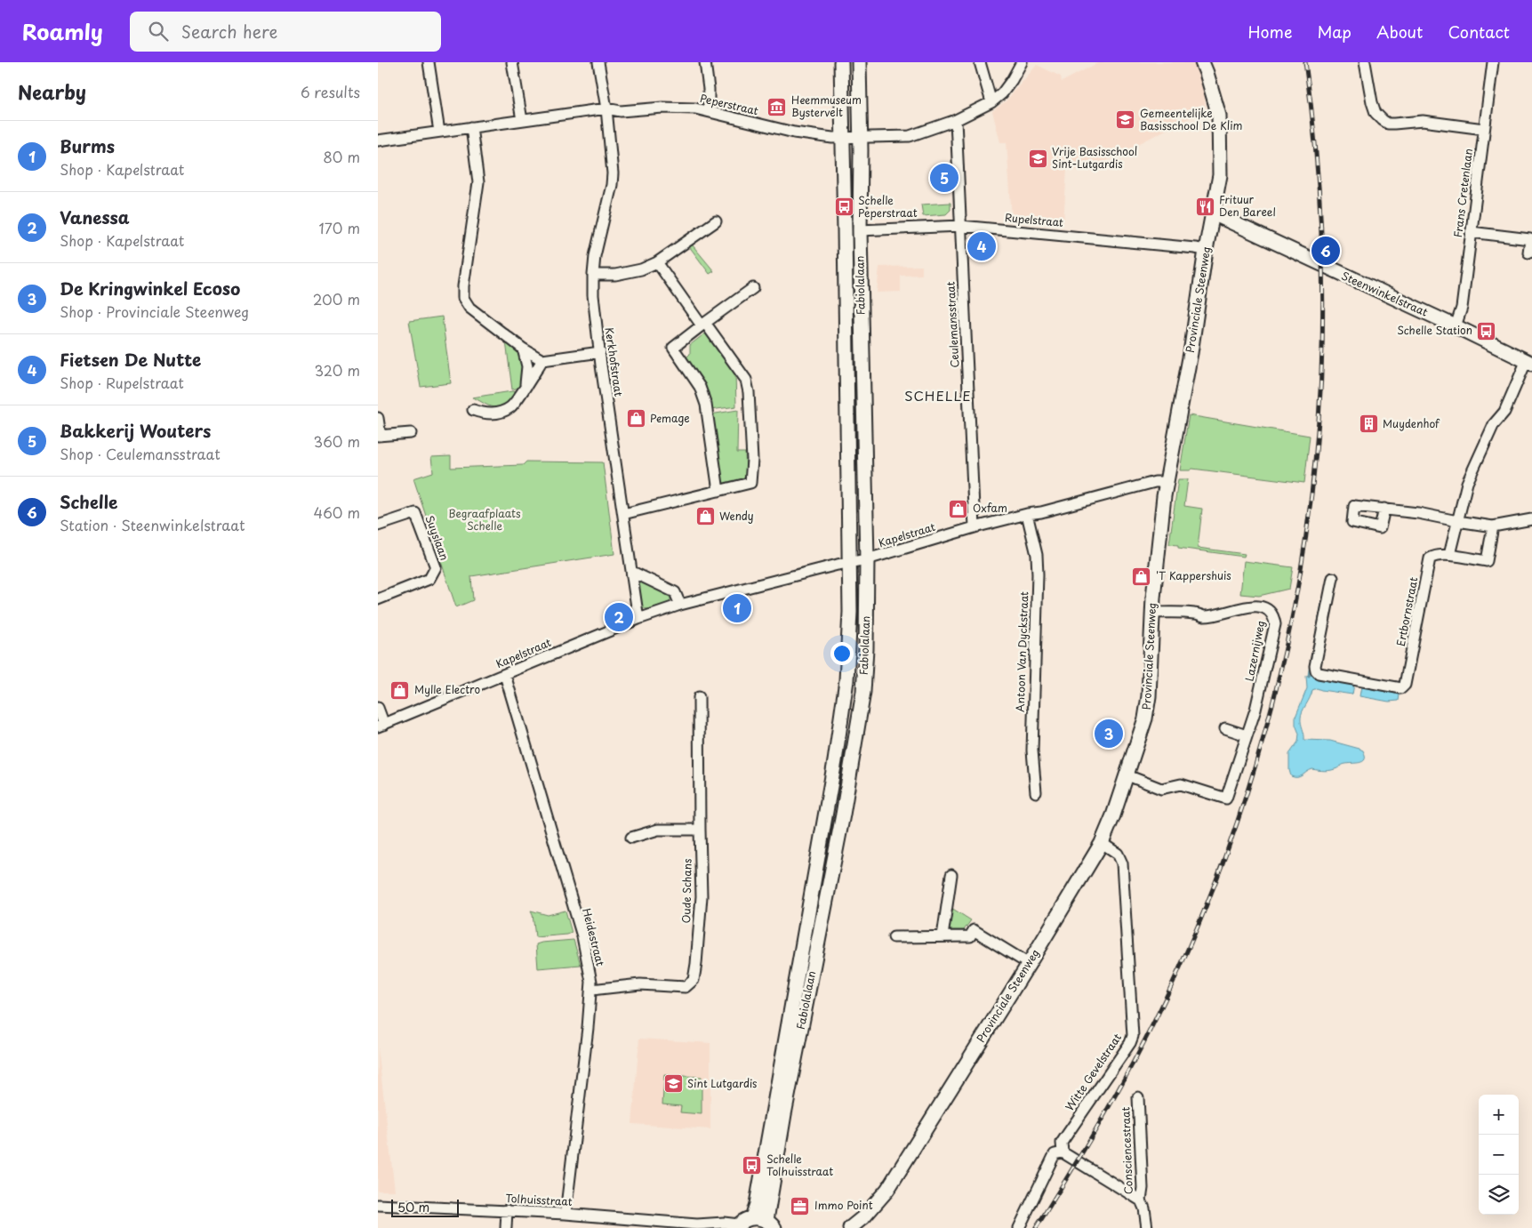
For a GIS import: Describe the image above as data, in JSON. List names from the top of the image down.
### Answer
{
  "streets": {
    "main road": ["Fabiolalaan", "Steenwinkelstraat", "Provinciale Steenweg"],
    "street": [
      "Peperstraat",
      "Frans Cretenlaan",
      "Rupelstraat",
      "Ceulemansstraat",
      "Kerkhofstraat",
      "Kapelstraat",
      "Suyslaan",
      "Ertbornstraat",
      "Lazernijweg",
      "Antoon Van Dyckstraat",
      "Oude Schans",
      "Heidestraat",
      "Witte Gevelstraat",
      "Consciencestraat",
      "Tolhuisstraat"
    ]
  },
  "crossings": [
    ["Peperstraat", "Fabiolalaan"],
    ["Peperstraat", "Ceulemansstraat"],
    ["Peperstraat", "Kerkhofstraat"],
    ["Frans Cretenlaan", "Steenwinkelstraat"],
    ["Rupelstraat", "Fabiolalaan"],
    ["Rupelstraat", "Provinciale Steenweg"],
    ["Rupelstraat", "Ceulemansstraat"],
    ["Fabiolalaan", "Kapelstraat"],
    ["Steenwinkelstraat", "Provinciale Steenweg"],
    ["Provinciale Steenweg", "Kapelstraat"],
    ["Provinciale Steenweg", "Lazernijweg"],
    ["Provinciale Steenweg", "Witte Gevelstraat"],
    ["Ceulemansstraat", "Kapelstraat"],
    ["Kerkhofstraat", "Kapelstraat"],
    ["Kapelstraat", "Antoon Van Dyckstraat"],
    ["Kapelstraat", "Heidestraat"],
    ["Oude Schans", "Heidestraat"],
    ["Heidestraat", "Tolhuisstraat"]
  ],
  "districts": ["SCHELLE"],
  "parks": ["Begraafplaats Schelle"],
  "places": {
    "museum": ["Heemmuseum Bystervelt"],
    "school or university": ["Gemeentelijke Basisschool De Klim", "Vrije Basisschool Sint-Lutgardis", "Sint Lutgardis"],
    "restaurant": ["Frituur Den Bareel"],
    "bus stop": ["Schelle Peperstraat", "Schelle Station", "Schelle Tolhuisstraat"],
    "shop": [
      "Pemage",
      "Oxfam",
      "Wendy",
      "'T Kappershuis",
      "Mylle Electro"
    ],
    "building": ["Muydenhof"],
    "office": ["Immo Point"]
  },
  "scale_bar": "50 m",
  "page": {
    "header": "Roamly",
    "search": "Search here",
    "nav": [
      "Home",
      "Map",
      "About",
      "Contact"
    ],
    "heading": ["Nearby", "6 results"],
    "list": [
      {
        "mark": "1",
        "name": "Burms",
        "note": "Shop · Kapelstraat",
        "value": "80 m"
      },
      {
        "mark": "2",
        "name": "Vanessa",
        "note": "Shop · Kapelstraat",
        "value": "170 m"
      },
      {
        "mark": "3",
        "name": "De Kringwinkel Ecoso",
        "note": "Shop · Provinciale Steenweg",
        "value": "200 m"
      },
      {
        "mark": "4",
        "name": "Fietsen De Nutte",
        "note": "Shop · Rupelstraat",
        "value": "320 m"
      },
      {
        "mark": "5",
        "name": "Bakkerij Wouters",
        "note": "Shop · Ceulemansstraat",
        "value": "360 m"
      },
      {
        "mark": "6",
        "name": "Schelle",
        "note": "Station · Steenwinkelstraat",
        "value": "460 m"
      }
    ],
    "pins": [
      "5",
      "4",
      "6",
      "1",
      "2",
      "3"
    ],
    "map_buttons": ["+", "−"],
    "scale": "50 m"
  }
}
